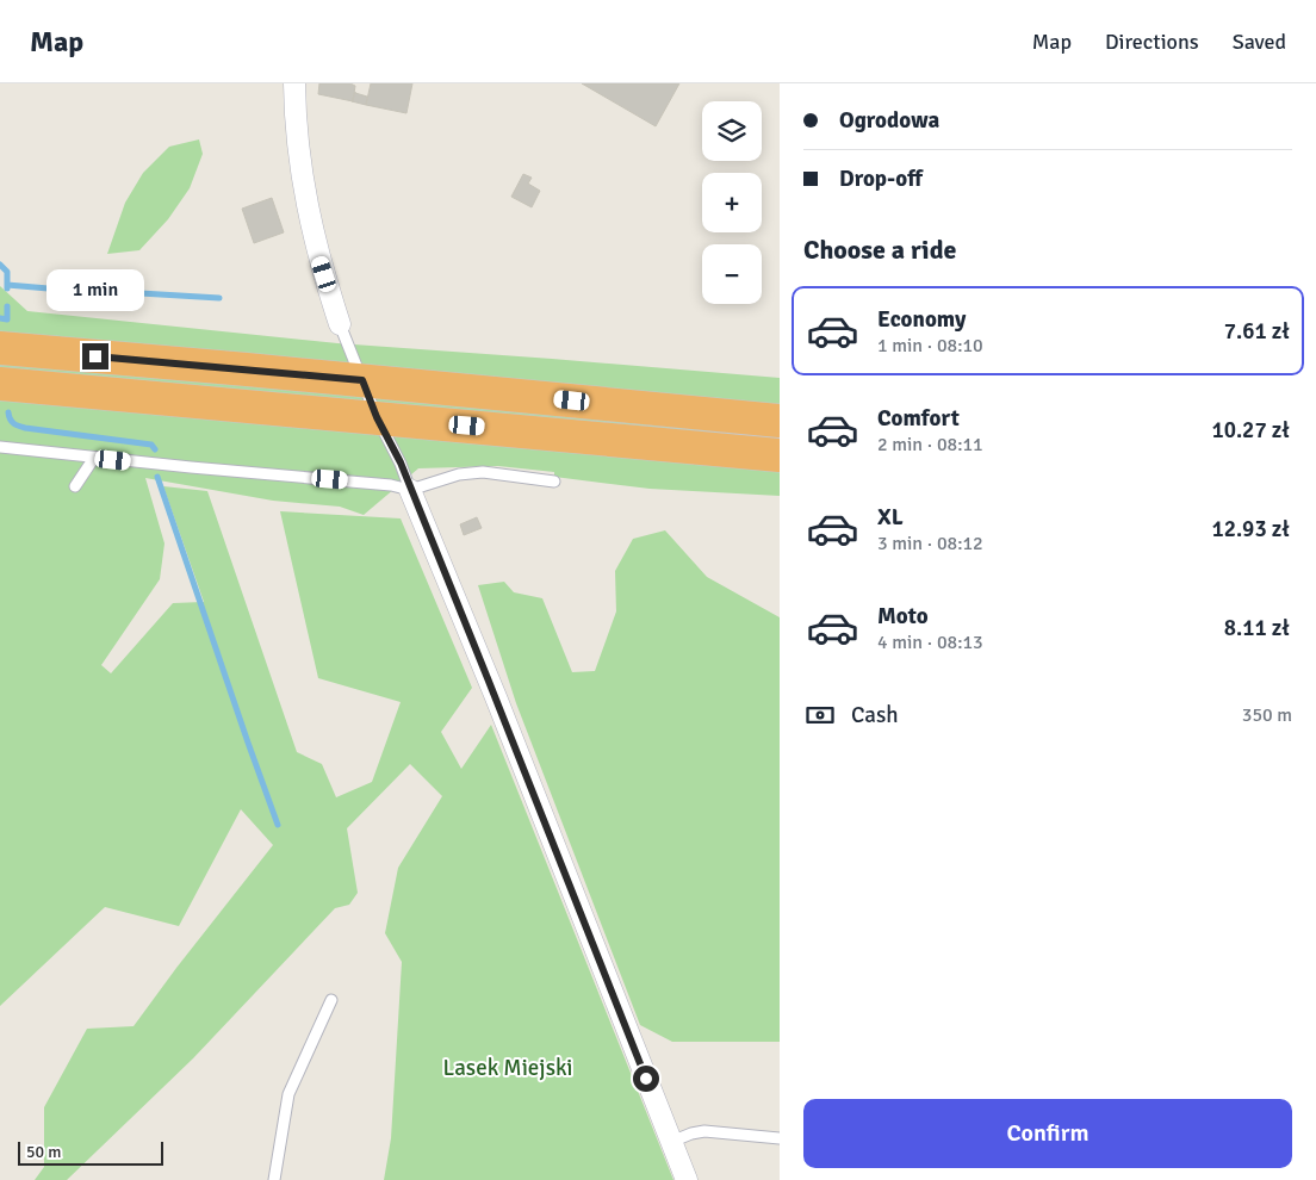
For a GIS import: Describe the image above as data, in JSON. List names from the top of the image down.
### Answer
{
  "parks": ["Lasek Miejski"],
  "scale_bar": "50 m",
  "page": {
    "header": "Map",
    "nav": ["Map", "Directions", "Saved"],
    "banner": ["Ogrodowa", "Drop-off"],
    "map_buttons": ["+", "−"],
    "heading": "Choose a ride",
    "bubble": "1 min",
    "list": [
      {
        "name": "Economy",
        "note": "1 min · 08:10",
        "value": "7.61 zł"
      },
      {
        "name": "Comfort",
        "note": "2 min · 08:11",
        "value": "10.27 zł"
      },
      {
        "name": "XL",
        "note": "3 min · 08:12",
        "value": "12.93 zł"
      },
      {
        "name": "Moto",
        "note": "4 min · 08:13",
        "value": "8.11 zł"
      }
    ],
    "pay": ["Cash", "350 m"],
    "buttons": "Confirm",
    "scale": "50 m"
  }
}
